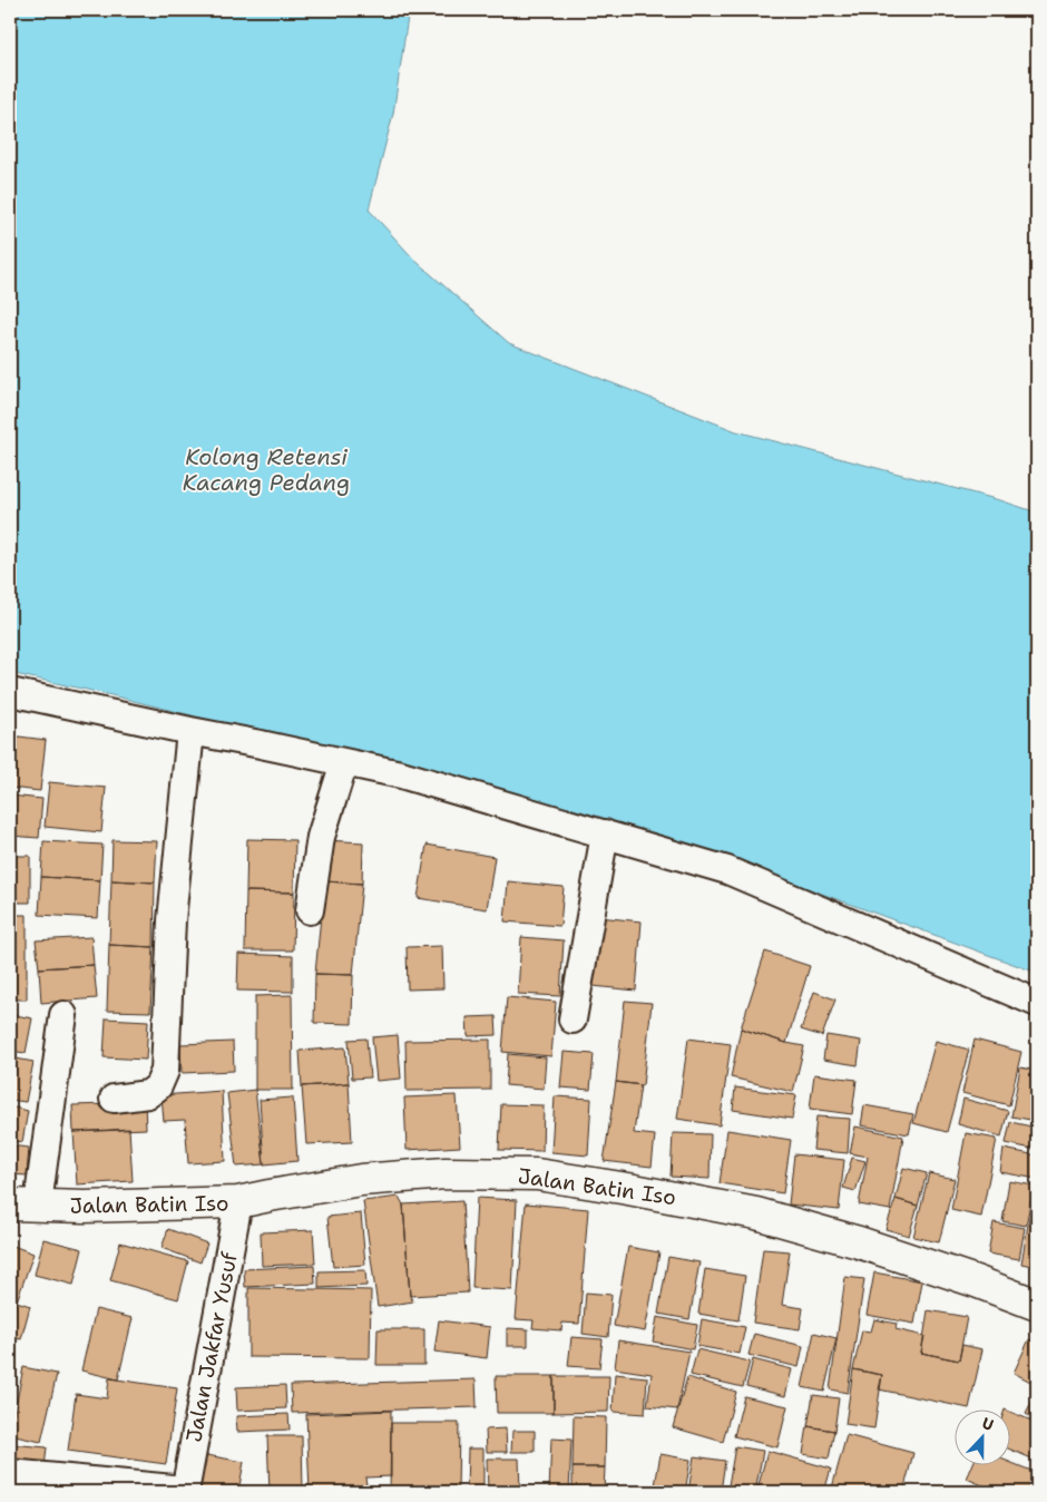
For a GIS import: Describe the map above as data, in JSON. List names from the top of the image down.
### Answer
{
  "streets": {
    "street": ["Jalan Batin Iso", "Jalan Jakfar Yusuf"]
  },
  "crossings": [
    ["Jalan Batin Iso", "Jalan Jakfar Yusuf"]
  ],
  "water": ["Kolong Retensi Kacang Pedang"],
  "north": "top"
}
